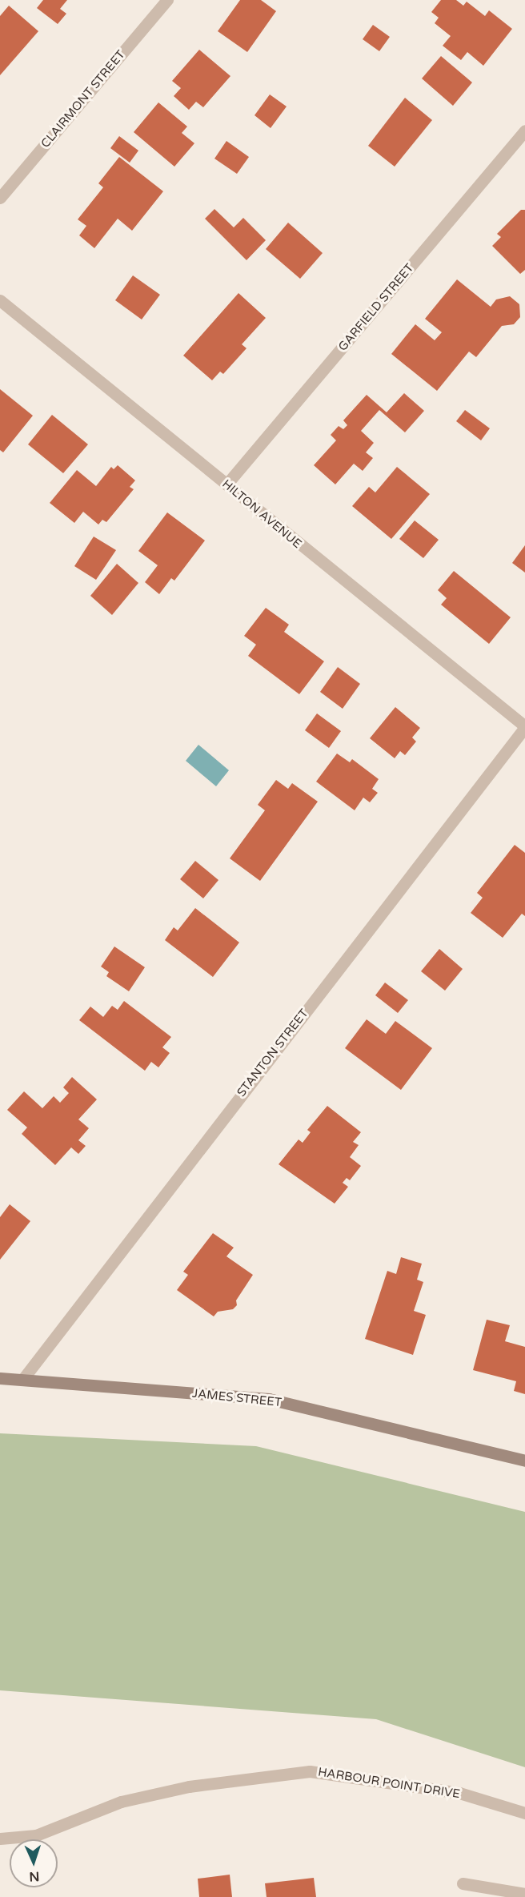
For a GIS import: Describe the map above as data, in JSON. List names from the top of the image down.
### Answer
{
  "streets": {
    "main road": ["JAMES STREET"],
    "street": [
      "CLAIRMONT STREET",
      "GARFIELD STREET",
      "HILTON AVENUE",
      "STANTON STREET",
      "HARBOUR POINT DRIVE"
    ]
  },
  "crossings": [
    ["GARFIELD STREET", "HILTON AVENUE"],
    ["HILTON AVENUE", "STANTON STREET"],
    ["STANTON STREET", "JAMES STREET"]
  ],
  "north": "bottom"
}
